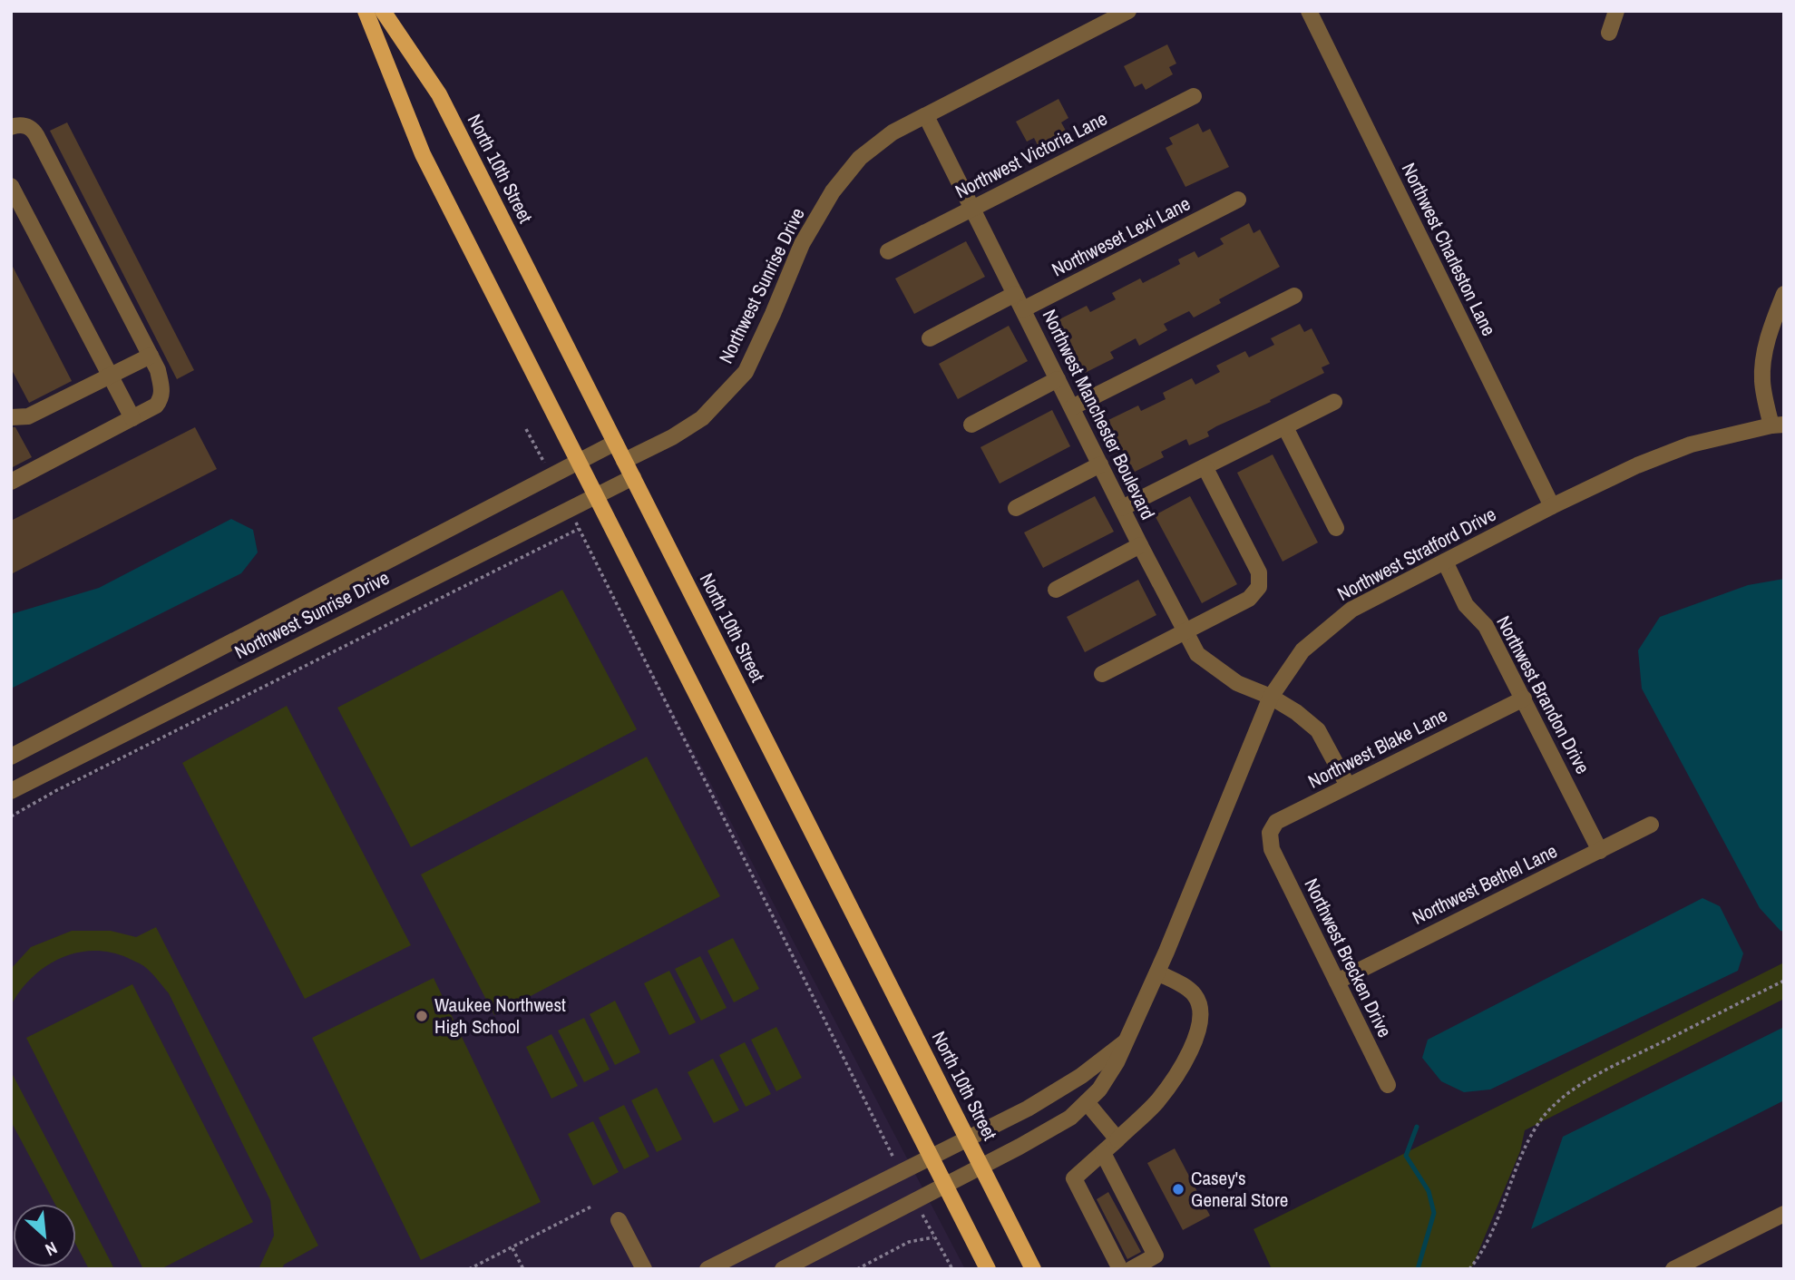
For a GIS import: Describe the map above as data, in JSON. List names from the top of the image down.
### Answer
{
  "streets": {
    "main road": ["North 10th Street"],
    "street": [
      "Northwest Victoria Lane",
      "Northweset Lexi Lane",
      "Northwest Charleston Lane",
      "Northwest Sunrise Drive",
      "Northwest Manchester Boulevard",
      "Northwest Stratford Drive",
      "Northwest Brandon Drive",
      "Northwest Blake Lane",
      "Northwest Bethel Lane",
      "Northwest Brecken Drive"
    ]
  },
  "crossings": [
    ["Northwest Victoria Lane", "Northwest Manchester Boulevard"],
    ["North 10th Street", "Northwest Sunrise Drive"],
    ["North 10th Street", "Northwest Stratford Drive"],
    ["Northweset Lexi Lane", "Northwest Manchester Boulevard"],
    ["Northwest Charleston Lane", "Northwest Stratford Drive"],
    ["Northwest Sunrise Drive", "Northwest Manchester Boulevard"],
    ["Northwest Manchester Boulevard", "Northwest Stratford Drive"],
    ["Northwest Manchester Boulevard", "Northwest Blake Lane"],
    ["Northwest Stratford Drive", "Northwest Brandon Drive"],
    ["Northwest Brandon Drive", "Northwest Blake Lane"],
    ["Northwest Brandon Drive", "Northwest Bethel Lane"],
    ["Northwest Blake Lane", "Northwest Brecken Drive"],
    ["Northwest Bethel Lane", "Northwest Brecken Drive"]
  ],
  "places": ["Waukee Northwest High School", "Casey's General Store"],
  "north": "bottom right"
}
